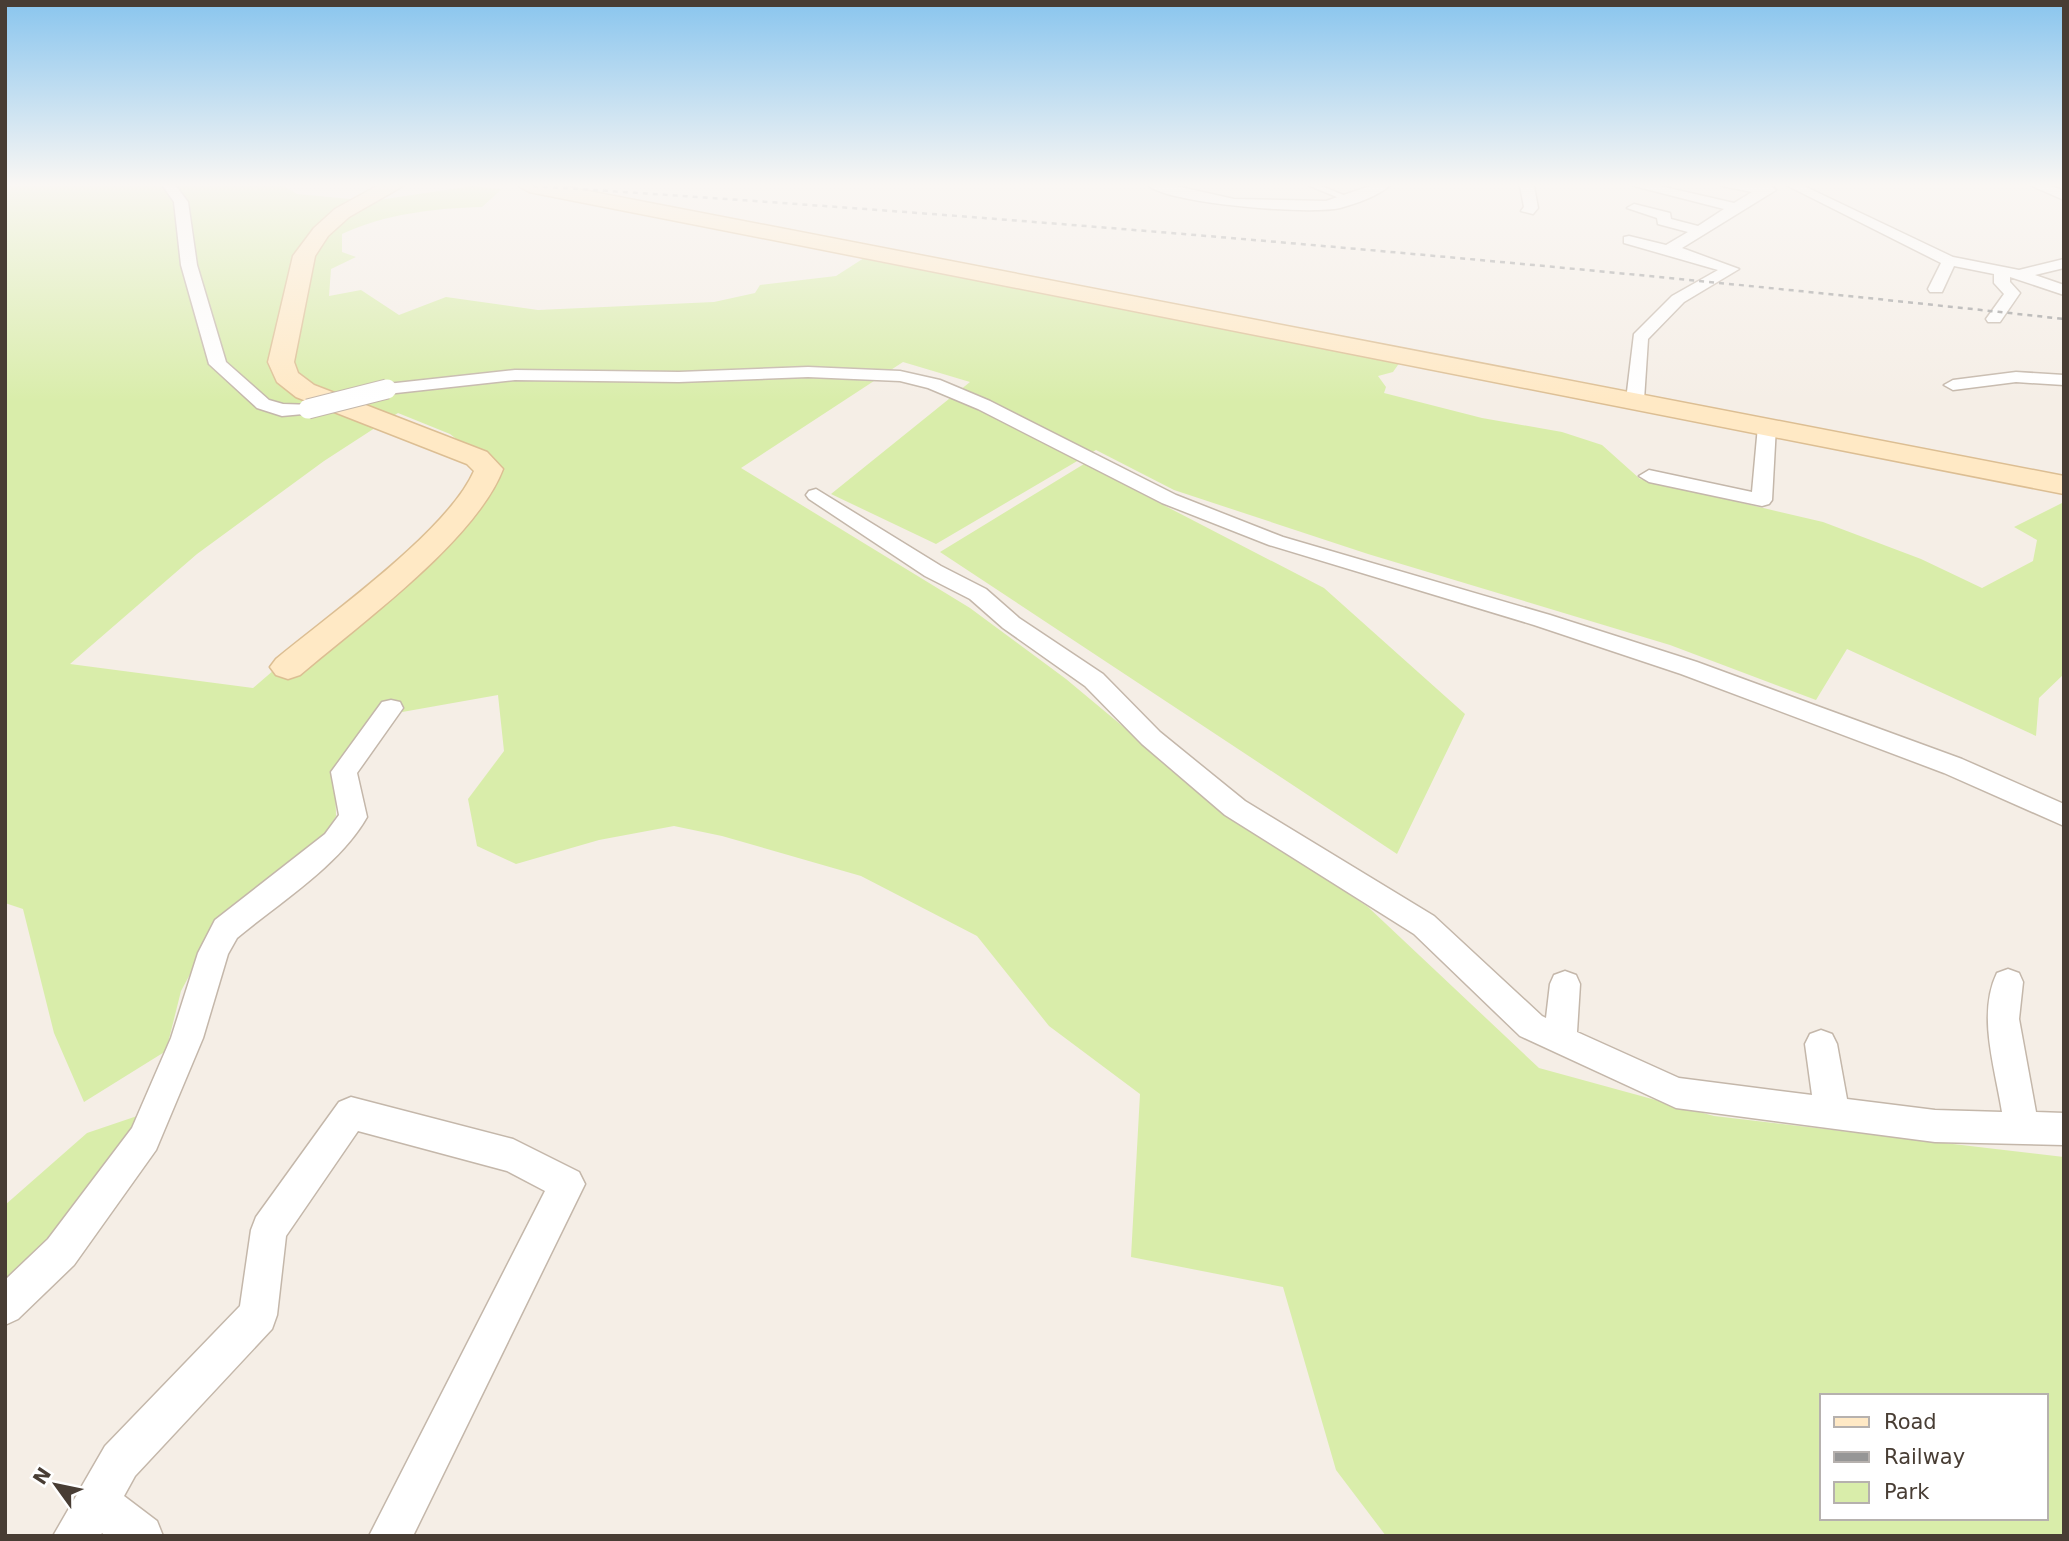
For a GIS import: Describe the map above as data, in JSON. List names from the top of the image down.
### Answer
{
  "legend": ["Road", "Railway", "Park"],
  "north": "top left"
}
